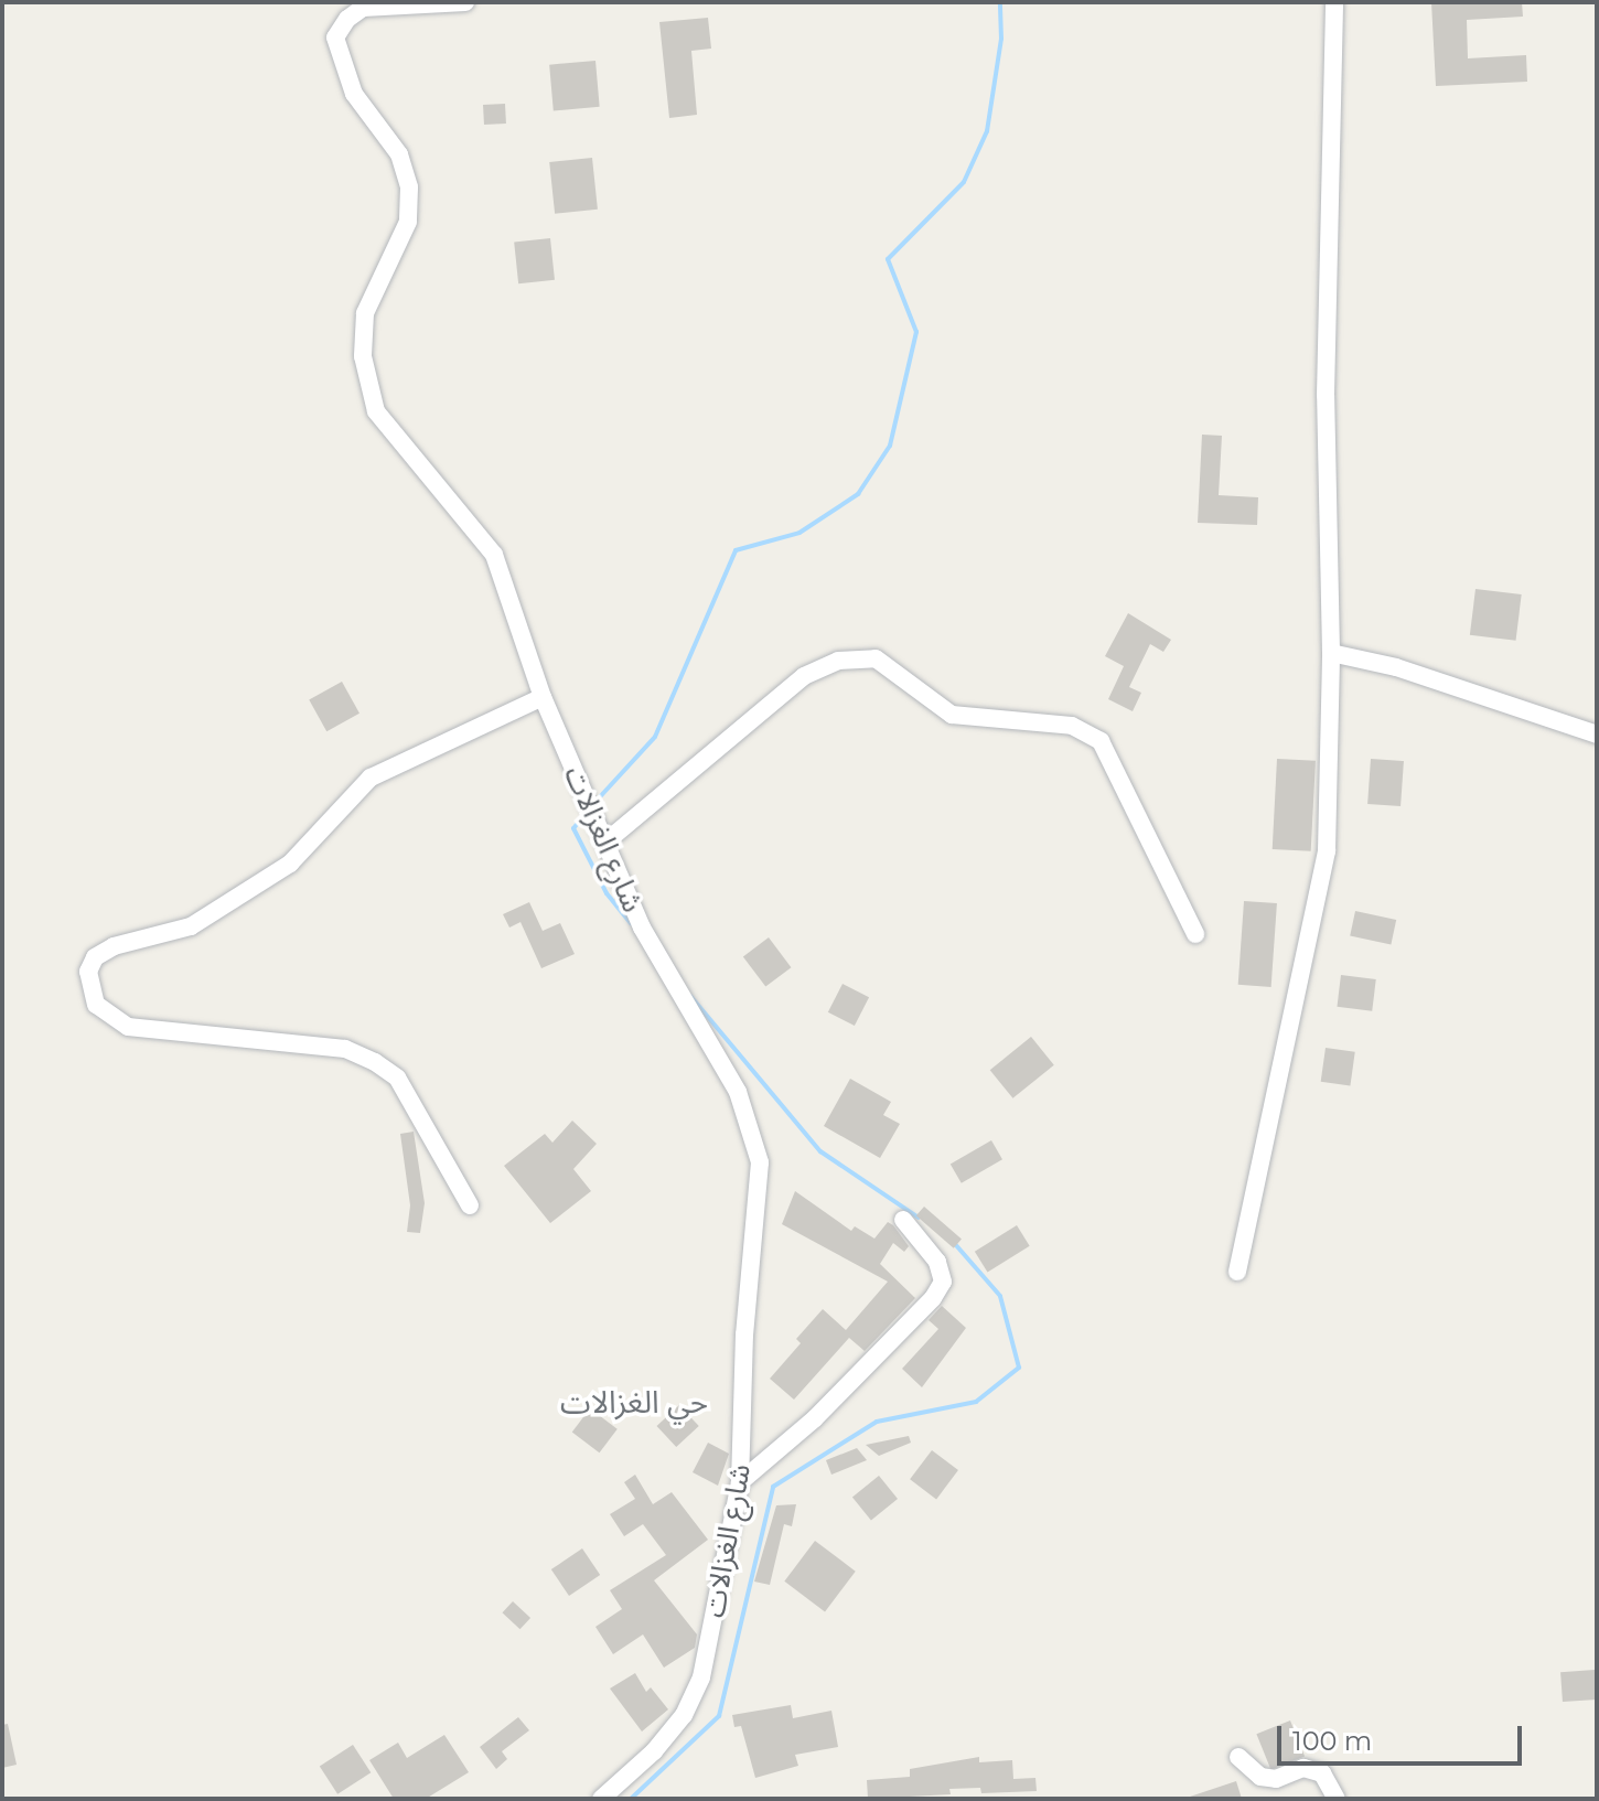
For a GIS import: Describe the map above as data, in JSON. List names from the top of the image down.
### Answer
{
  "streets": {
    "street": ["شارع الغزالات"]
  },
  "districts": ["حي الغزالات"],
  "scale_bar": "100 m"
}
